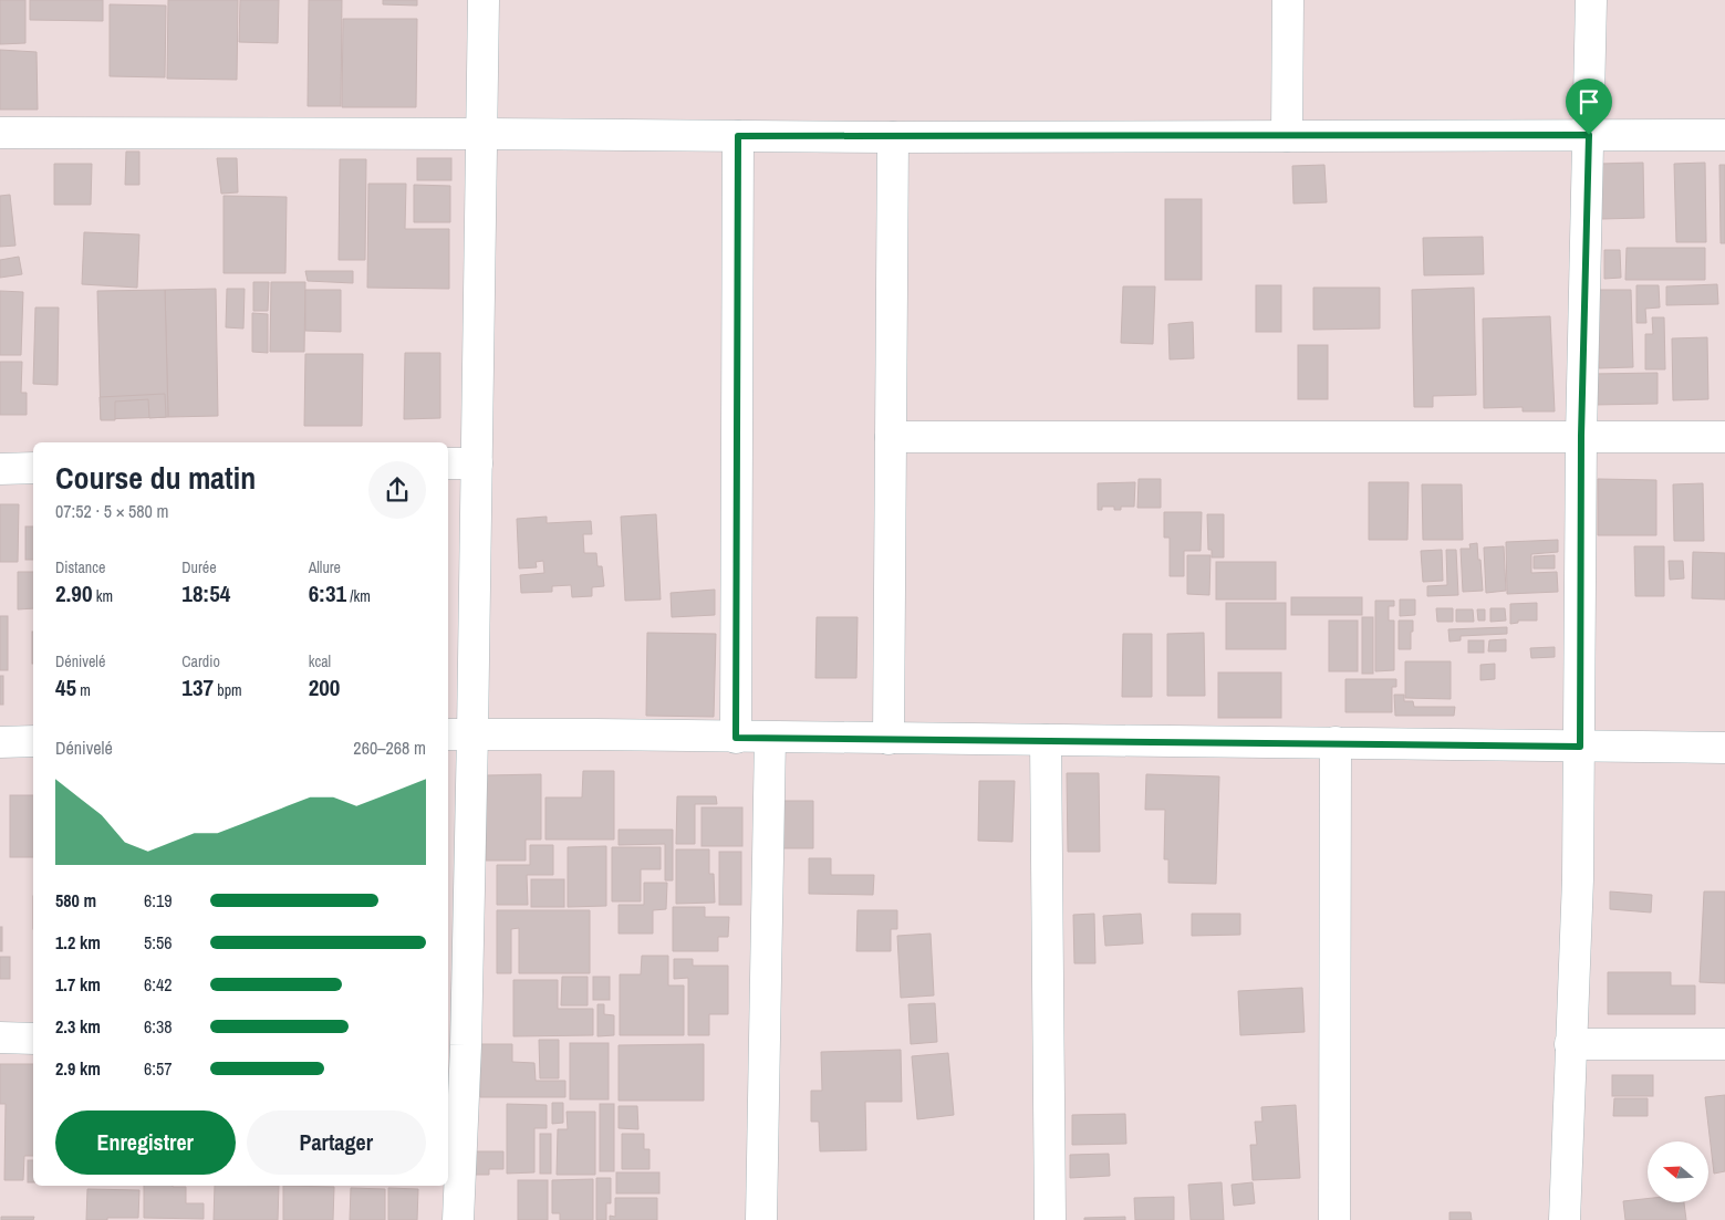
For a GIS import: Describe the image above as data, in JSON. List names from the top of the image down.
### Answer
{
  "north": "left",
  "page": {
    "heading": ["Course du matin", "07:52 · 5 × 580 m"],
    "stats": [
      ["Distance", "2.90 km"],
      ["Durée", "18:54"],
      ["Allure", "6:31 /km"],
      ["Dénivelé", "45 m"],
      ["Cardio", "137 bpm"],
      ["kcal", "200"]
    ],
    "chart": ["Dénivelé", "260–268 m"],
    "list": [
      {
        "name": "580 m",
        "note": "6:19"
      },
      {
        "name": "1.2 km",
        "note": "5:56"
      },
      {
        "name": "1.7 km",
        "note": "6:42"
      },
      {
        "name": "2.3 km",
        "note": "6:38"
      },
      {
        "name": "2.9 km",
        "note": "6:57"
      }
    ],
    "buttons": ["Enregistrer", "Partager"]
  }
}
